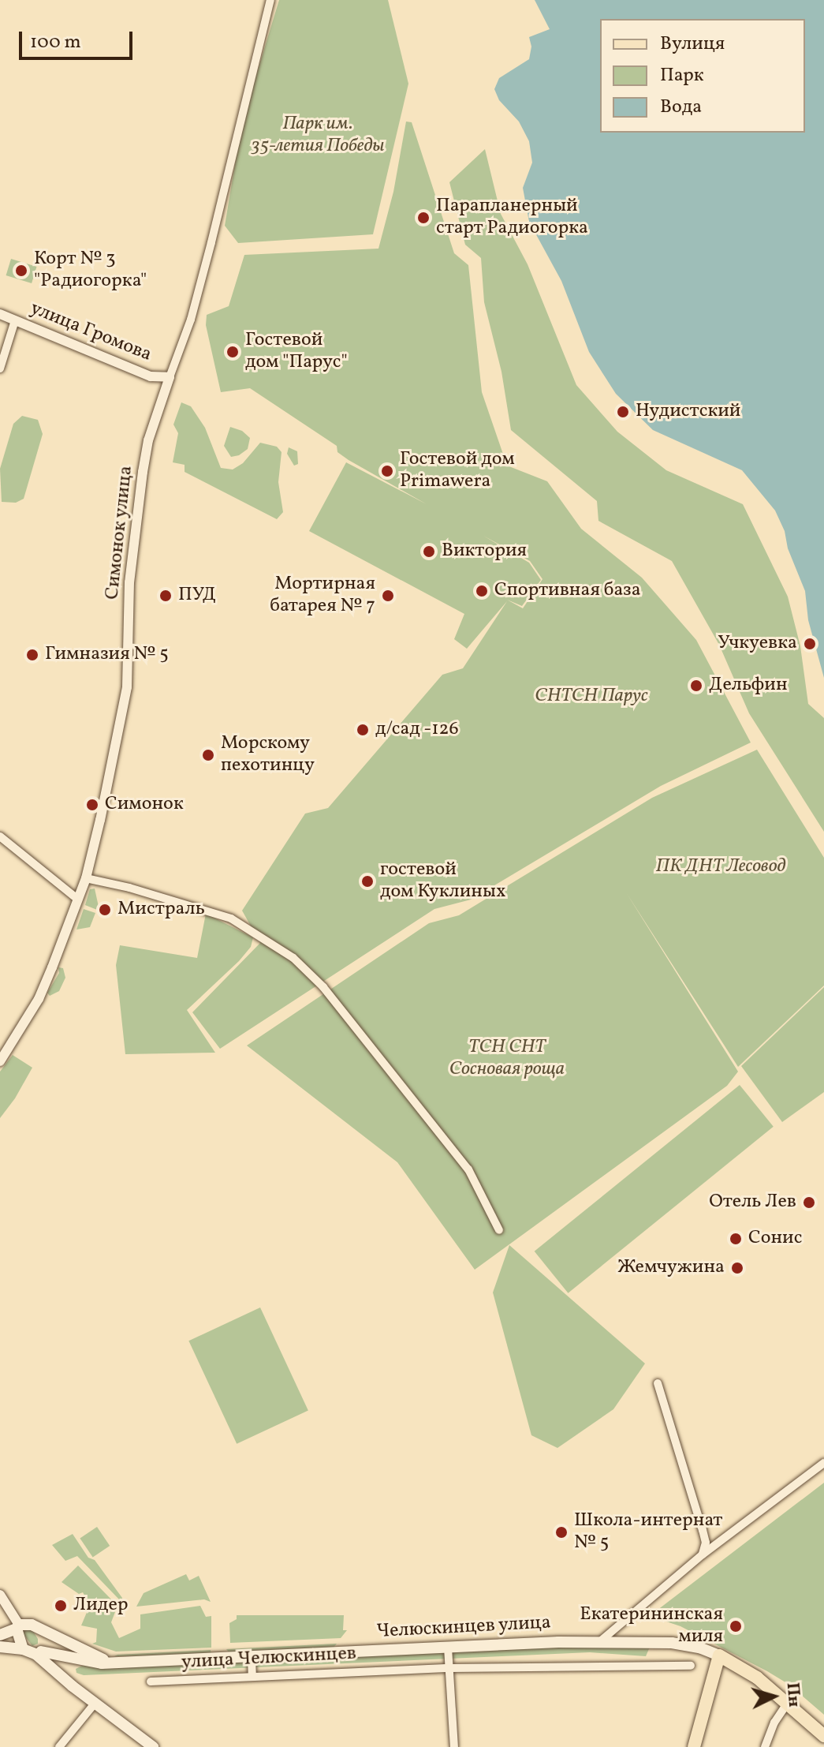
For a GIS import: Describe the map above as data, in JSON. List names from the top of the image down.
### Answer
{
  "streets": {
    "main road": ["Челюскинцев улица"],
    "street": ["улица Громова", "Симонок улица", "улица Челюскинцев"]
  },
  "crossings": [
    ["улица Громова", "Симонок улица"]
  ],
  "parks": [
    "Парк им. 35-летия Победы",
    "СНТСН Парус",
    "ПК ДНТ Лесовод",
    "ТСН СНТ Сосновая роща"
  ],
  "places": [
    "Парапланерный старт Радиогорка",
    "Корт № 3 \"Радиогорка\"",
    "Гостевой дом \"Парус\"",
    "Нудистский",
    "Гостевой дом Primawera",
    "Виктория",
    "Спортивная база",
    "ПУД",
    "Мортирная батарея № 7",
    "Учкуевка",
    "Гимназия № 5",
    "Дельфин",
    "д/сад -126",
    "Морскому пехотинцу",
    "Симонок",
    "гостевой дом Куклиных",
    "Мистраль",
    "Отель Лев",
    "Сонис",
    "Жемчужина",
    "Школа-интернат № 5",
    "Лидер",
    "Екатерининская миля"
  ],
  "legend": ["Вулиця", "Парк", "Вода"],
  "scale_bar": "100 m",
  "north": "right"
}
